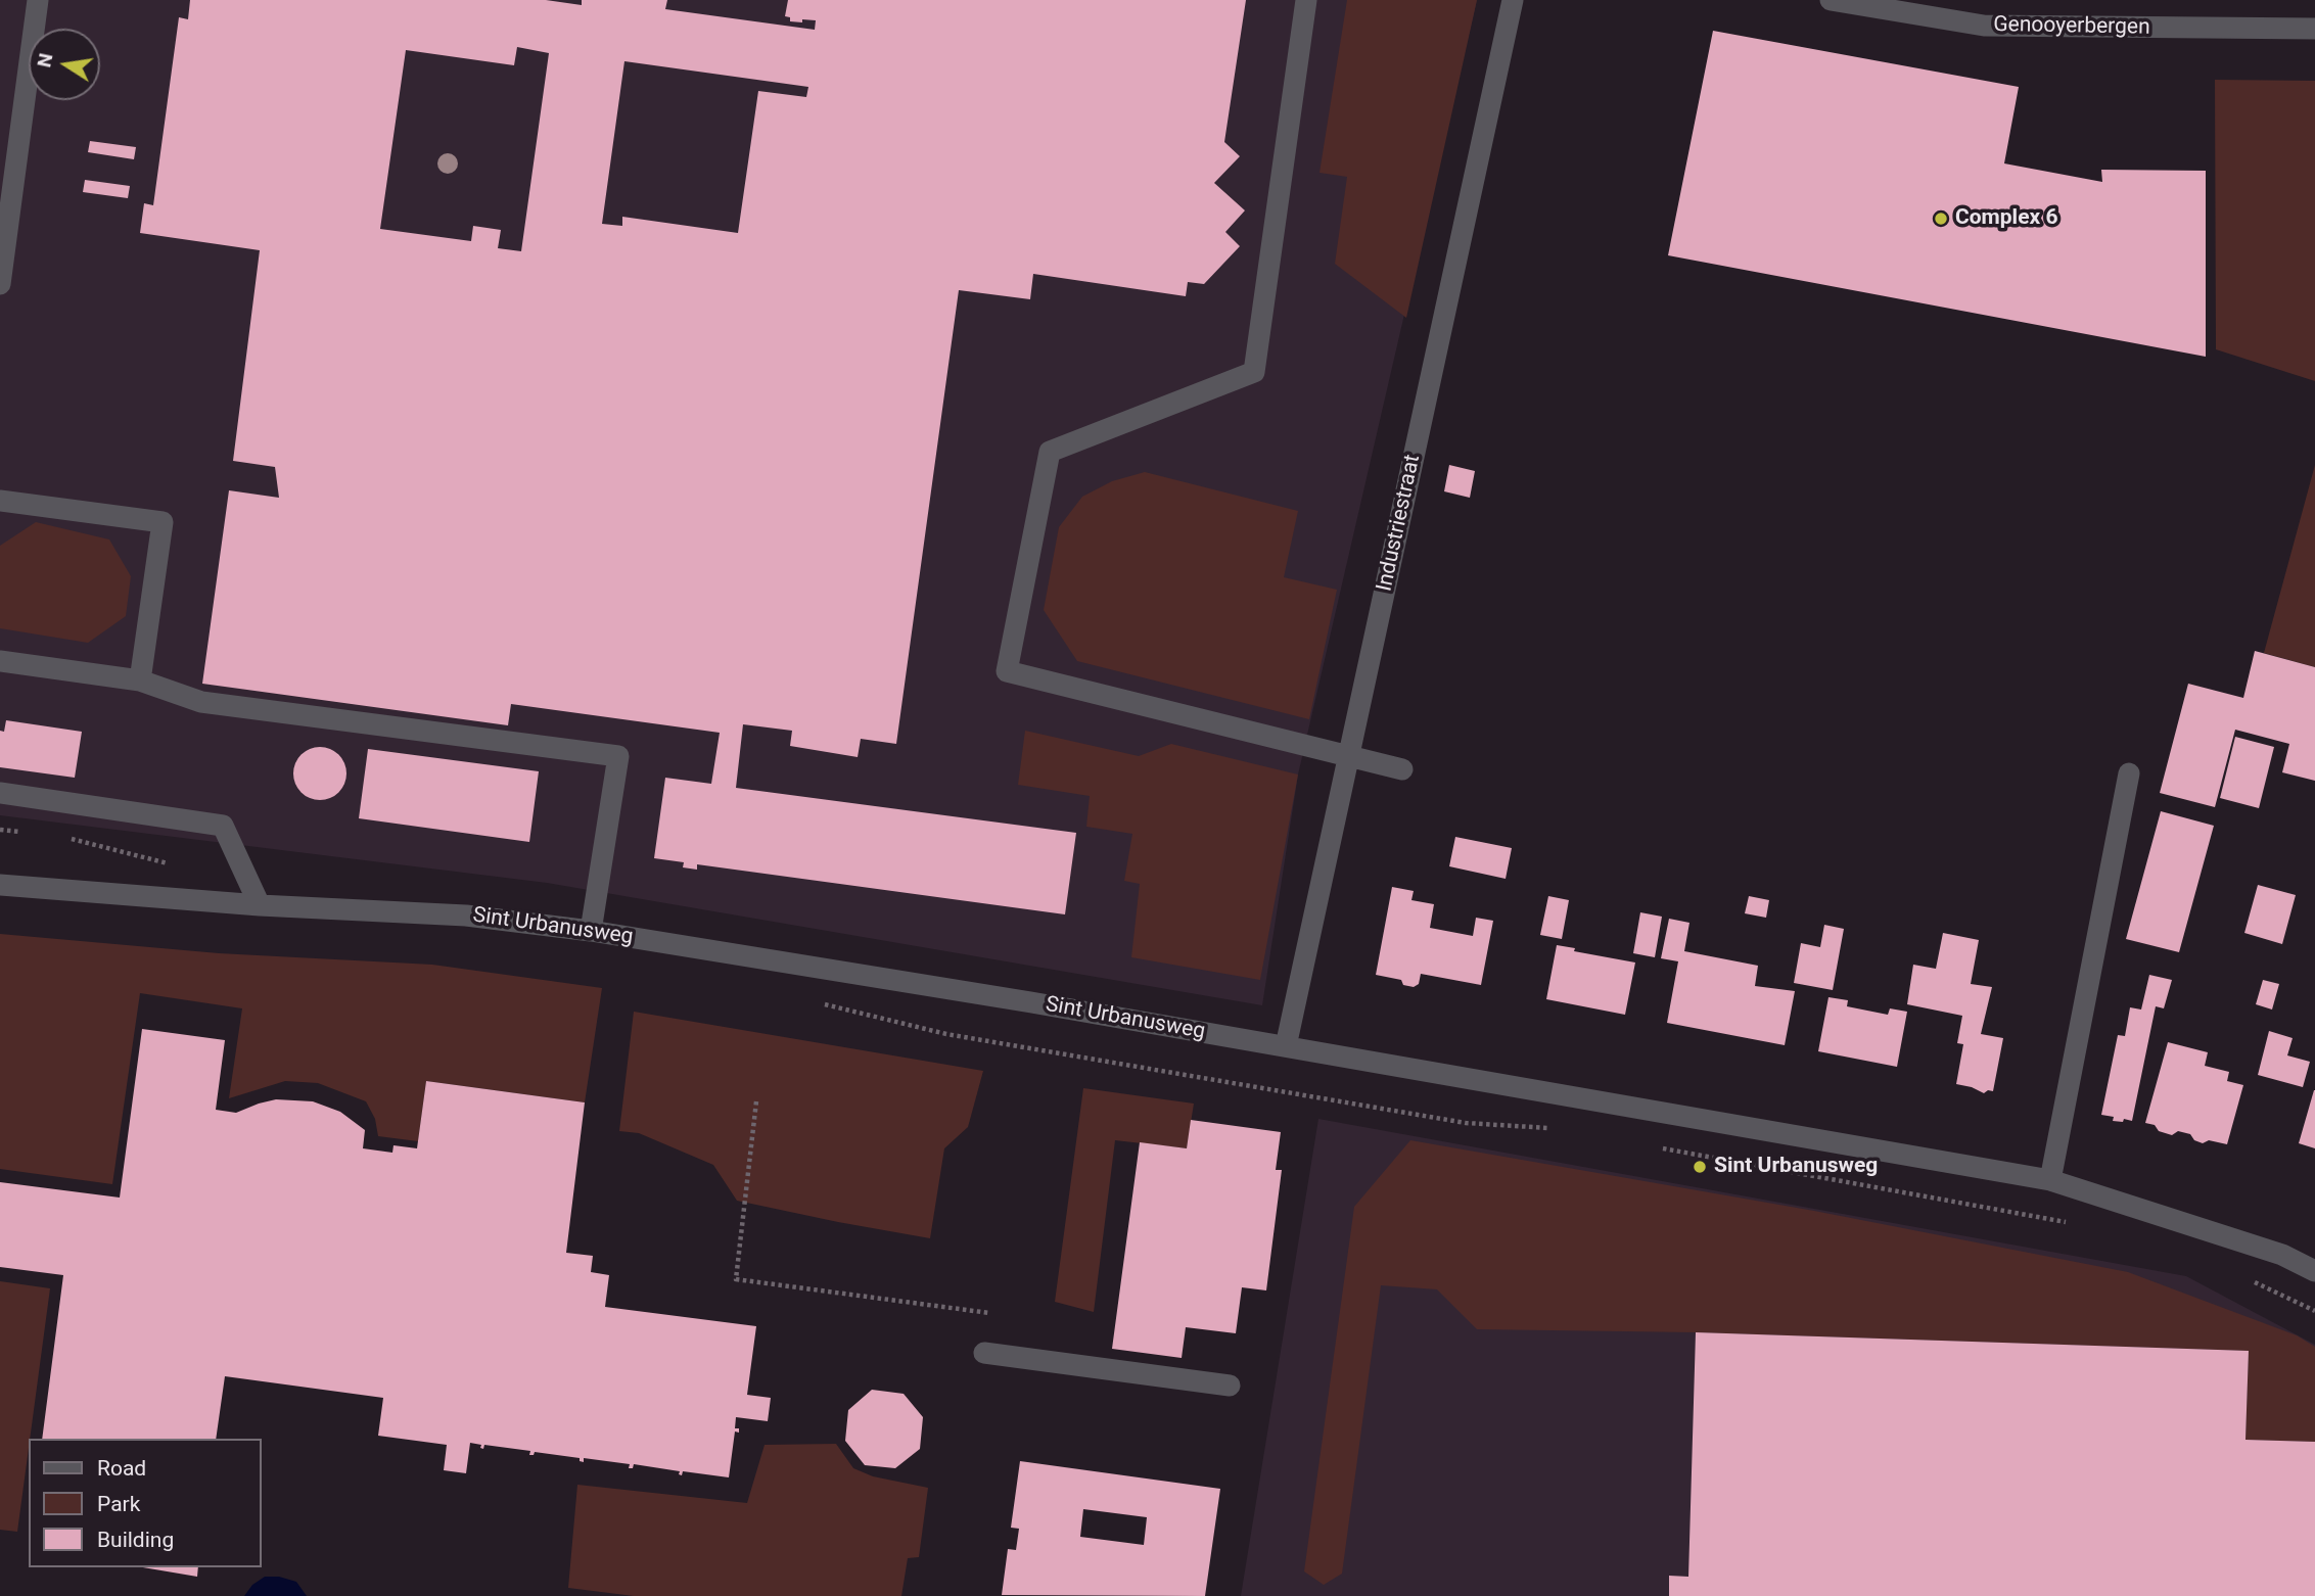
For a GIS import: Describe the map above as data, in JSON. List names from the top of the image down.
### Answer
{
  "streets": {
    "street": ["Genooyerbergen", "Industriestraat", "Sint Urbanusweg"]
  },
  "crossings": [
    ["Industriestraat", "Sint Urbanusweg"]
  ],
  "places": ["Complex 6", "Sint Urbanusweg"],
  "legend": ["Road", "Park", "Building"],
  "north": "left"
}
